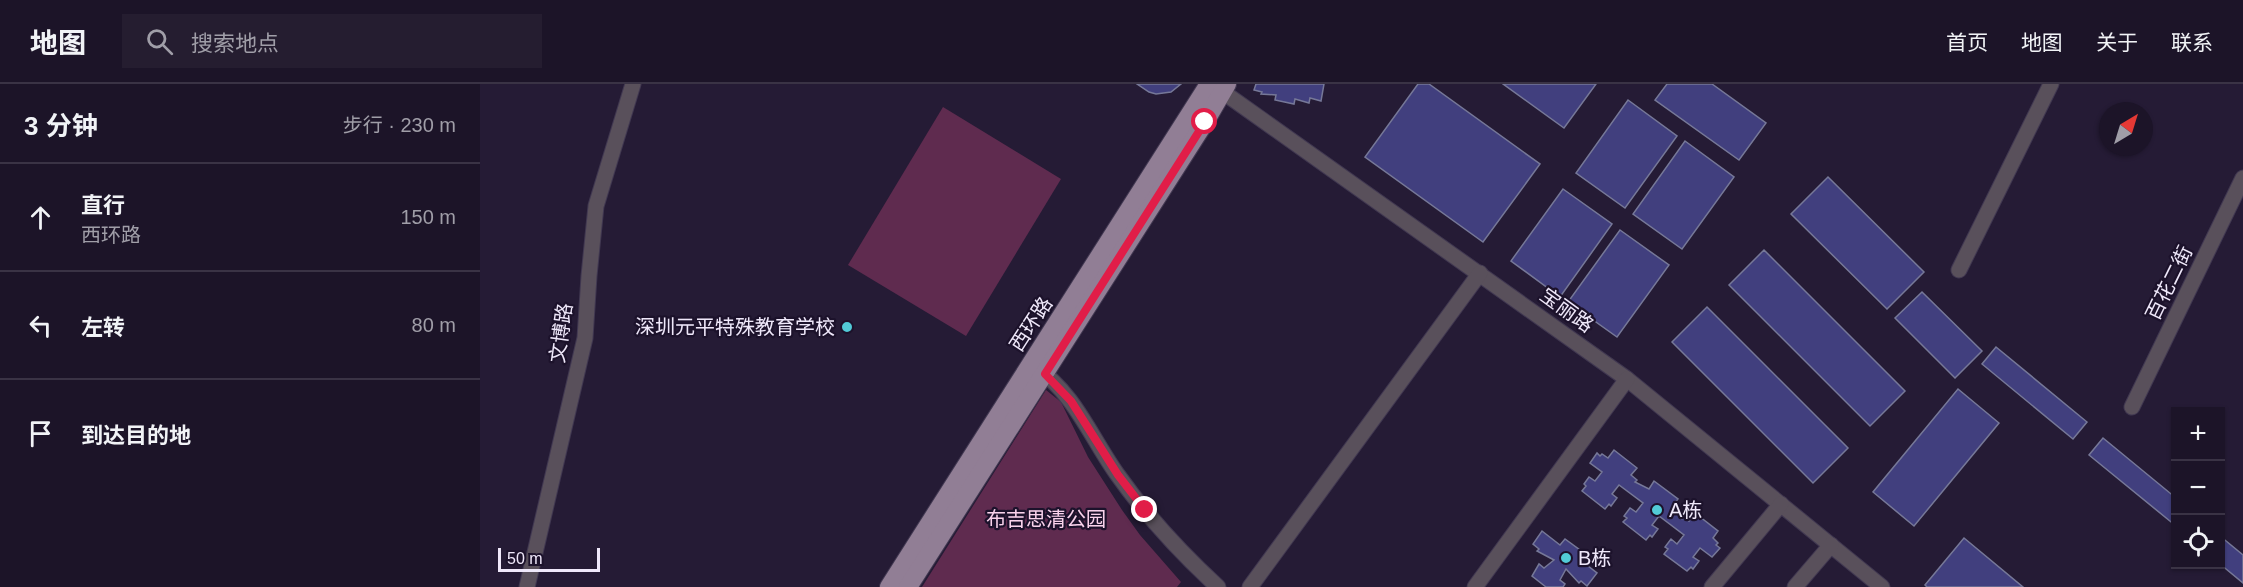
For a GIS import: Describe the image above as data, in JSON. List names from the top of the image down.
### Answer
{
  "streets": {
    "main road": ["西环路"],
    "street": ["百花二街", "宝丽路", "文博路"]
  },
  "crossings": [
    ["宝丽路", "西环路"]
  ],
  "parks": ["布吉思清公园"],
  "places": ["深圳元平特殊教育学校", "A栋", "B栋"],
  "scale_bar": "50 m",
  "north": "top right",
  "page": {
    "header": "地图",
    "search": "搜索地点",
    "nav": [
      "首页",
      "地图",
      "关于",
      "联系"
    ],
    "heading": ["3 分钟", "步行 · 230 m"],
    "list": [
      ["直行", "西环路", "150 m"],
      ["左转", "80 m"],
      "到达目的地"
    ],
    "map_buttons": ["+", "−"],
    "scale": "50 m"
  }
}
